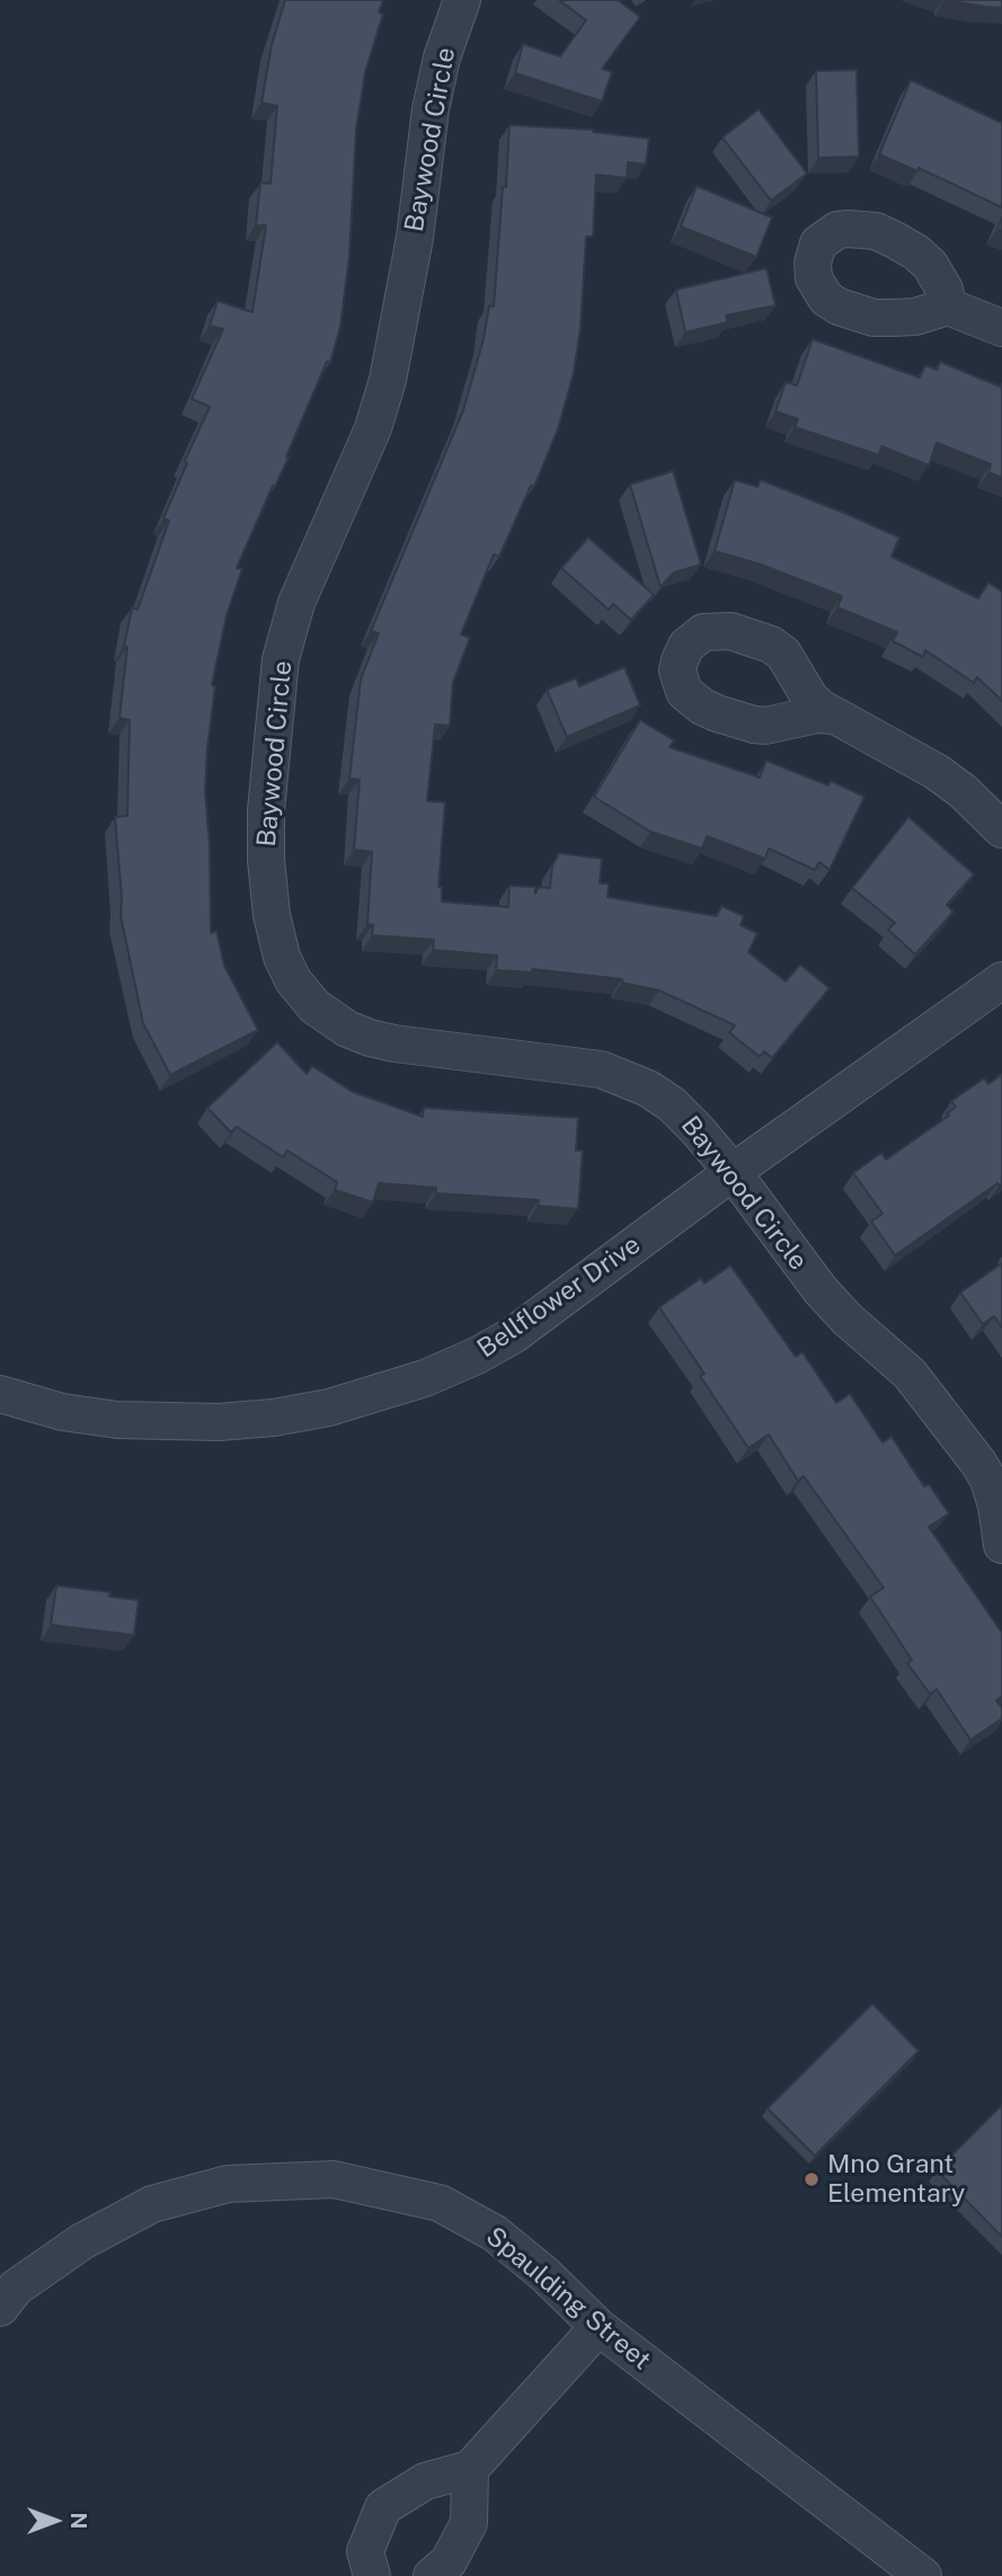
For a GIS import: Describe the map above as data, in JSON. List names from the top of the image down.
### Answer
{
  "streets": {
    "street": ["Baywood Circle", "Bellflower Drive", "Spaulding Street"]
  },
  "crossings": [
    ["Baywood Circle", "Bellflower Drive"]
  ],
  "places": ["Mno Grant Elementary"],
  "north": "right"
}
